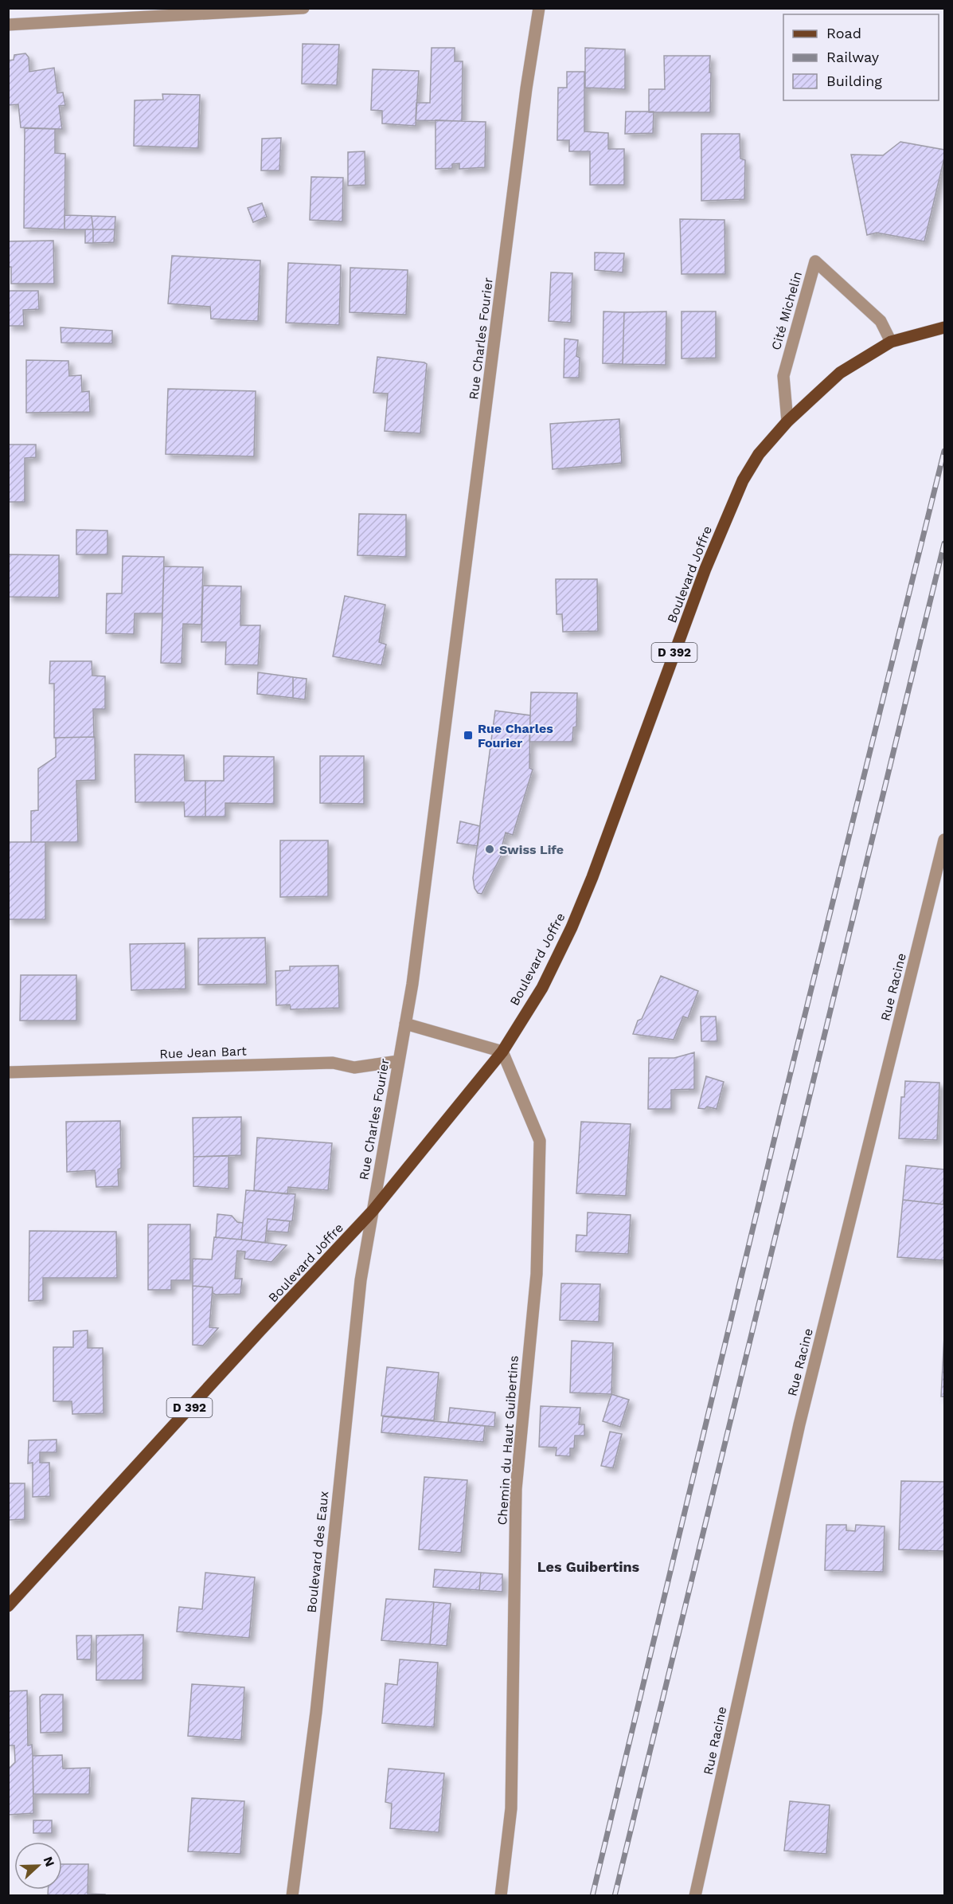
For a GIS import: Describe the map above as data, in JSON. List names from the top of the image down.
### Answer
{
  "streets": {
    "main road": ["Boulevard Joffre", "D 392"],
    "street": [
      "Cité Michelin",
      "Rue Charles Fourier",
      "Rue Racine",
      "Rue Jean Bart",
      "Chemin du Haut Guibertins",
      "Boulevard des Eaux"
    ]
  },
  "crossings": [
    ["Cité Michelin", "Boulevard Joffre"],
    ["Rue Charles Fourier", "Boulevard Joffre"],
    ["Rue Charles Fourier", "Rue Jean Bart"],
    ["Rue Charles Fourier", "Boulevard des Eaux"],
    ["Boulevard Joffre", "Chemin du Haut Guibertins"],
    ["Boulevard Joffre", "Boulevard des Eaux"]
  ],
  "districts": ["Les Guibertins"],
  "places": {
    "transit": ["Rue Charles Fourier"],
    "other": ["Swiss Life"]
  },
  "legend": ["Road", "Railway", "Building"],
  "north": "right"
}
